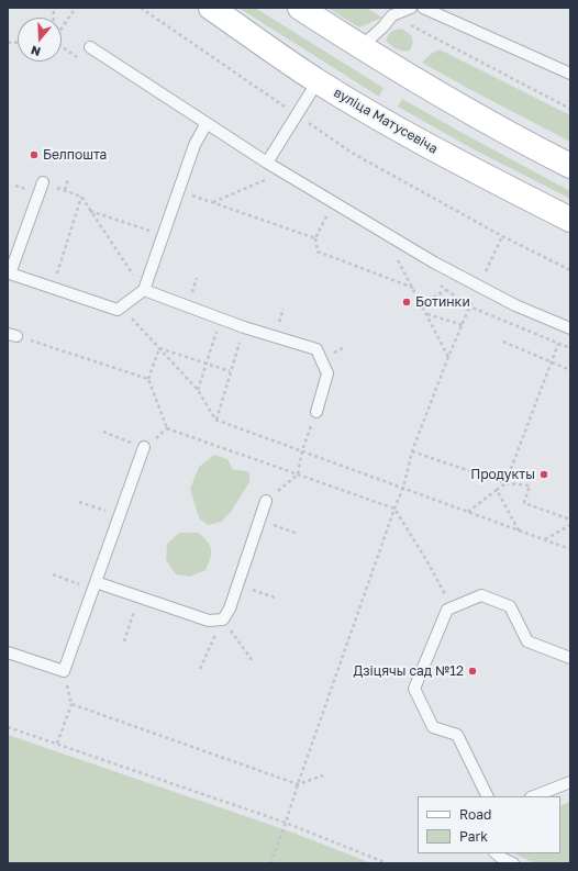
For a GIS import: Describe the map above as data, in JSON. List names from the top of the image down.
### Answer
{
  "streets": {
    "main road": ["вуліца Матусевіча"]
  },
  "places": [
    "Белпошта",
    "Ботинки",
    "Продукты",
    "Дзіцячы сад №12"
  ],
  "legend": ["Road", "Park"],
  "north": "bottom"
}
